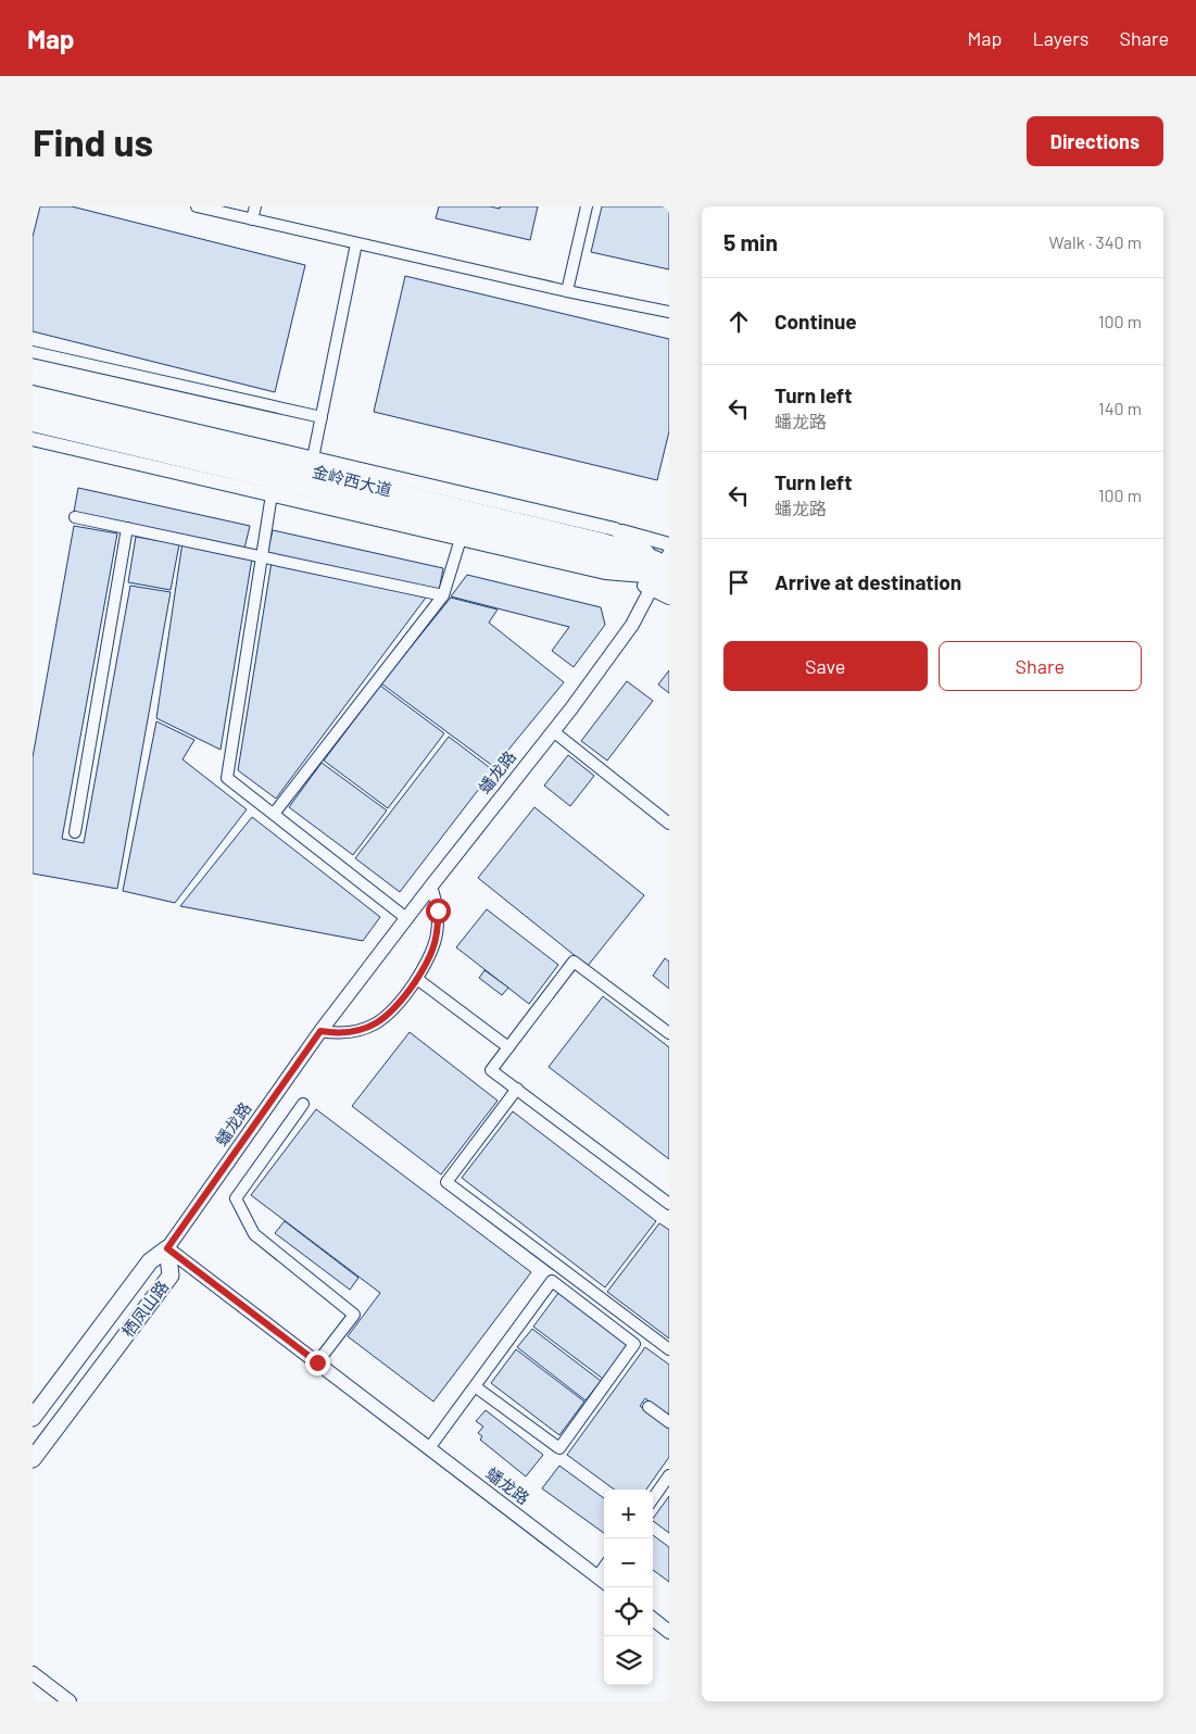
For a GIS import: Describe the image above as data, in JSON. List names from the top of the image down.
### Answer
{
  "streets": {
    "main road": ["金岭西大道", "栖凤山路"],
    "street": ["蟠龙路"]
  },
  "crossings": [
    ["金岭西大道", "蟠龙路"],
    ["蟠龙路", "栖凤山路"]
  ],
  "page": {
    "header": "Map",
    "nav": ["Map", "Layers", "Share"],
    "buttons": [
      "Directions",
      ["Save", "Share"]
    ],
    "title": "Find us",
    "heading": ["5 min", "Walk · 340 m"],
    "list": [
      ["Continue", "100 m"],
      ["Turn left", "蟠龙路", "140 m"],
      ["Turn left", "蟠龙路", "100 m"],
      "Arrive at destination"
    ],
    "map_buttons": ["+", "−"]
  }
}
